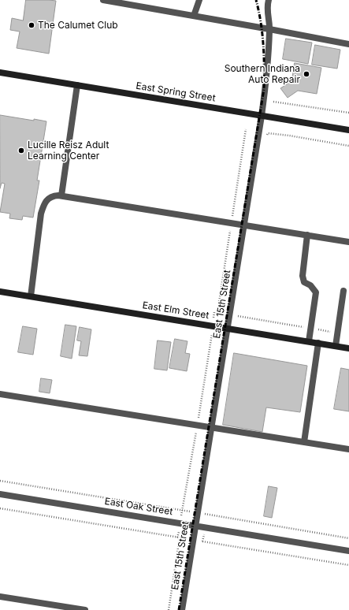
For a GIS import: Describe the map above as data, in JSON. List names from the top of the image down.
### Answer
{
  "streets": {
    "main road": ["East Spring Street", "East Elm Street"],
    "street": ["East 15th Street", "East Oak Street"]
  },
  "crossings": [
    ["East Spring Street", "East 15th Street"],
    ["East 15th Street", "East Elm Street"],
    ["East 15th Street", "East Oak Street"]
  ],
  "places": ["The Calumet Club", "Southern Indiana Auto Repair", "Lucille Reisz Adult Learning Center"]
}
